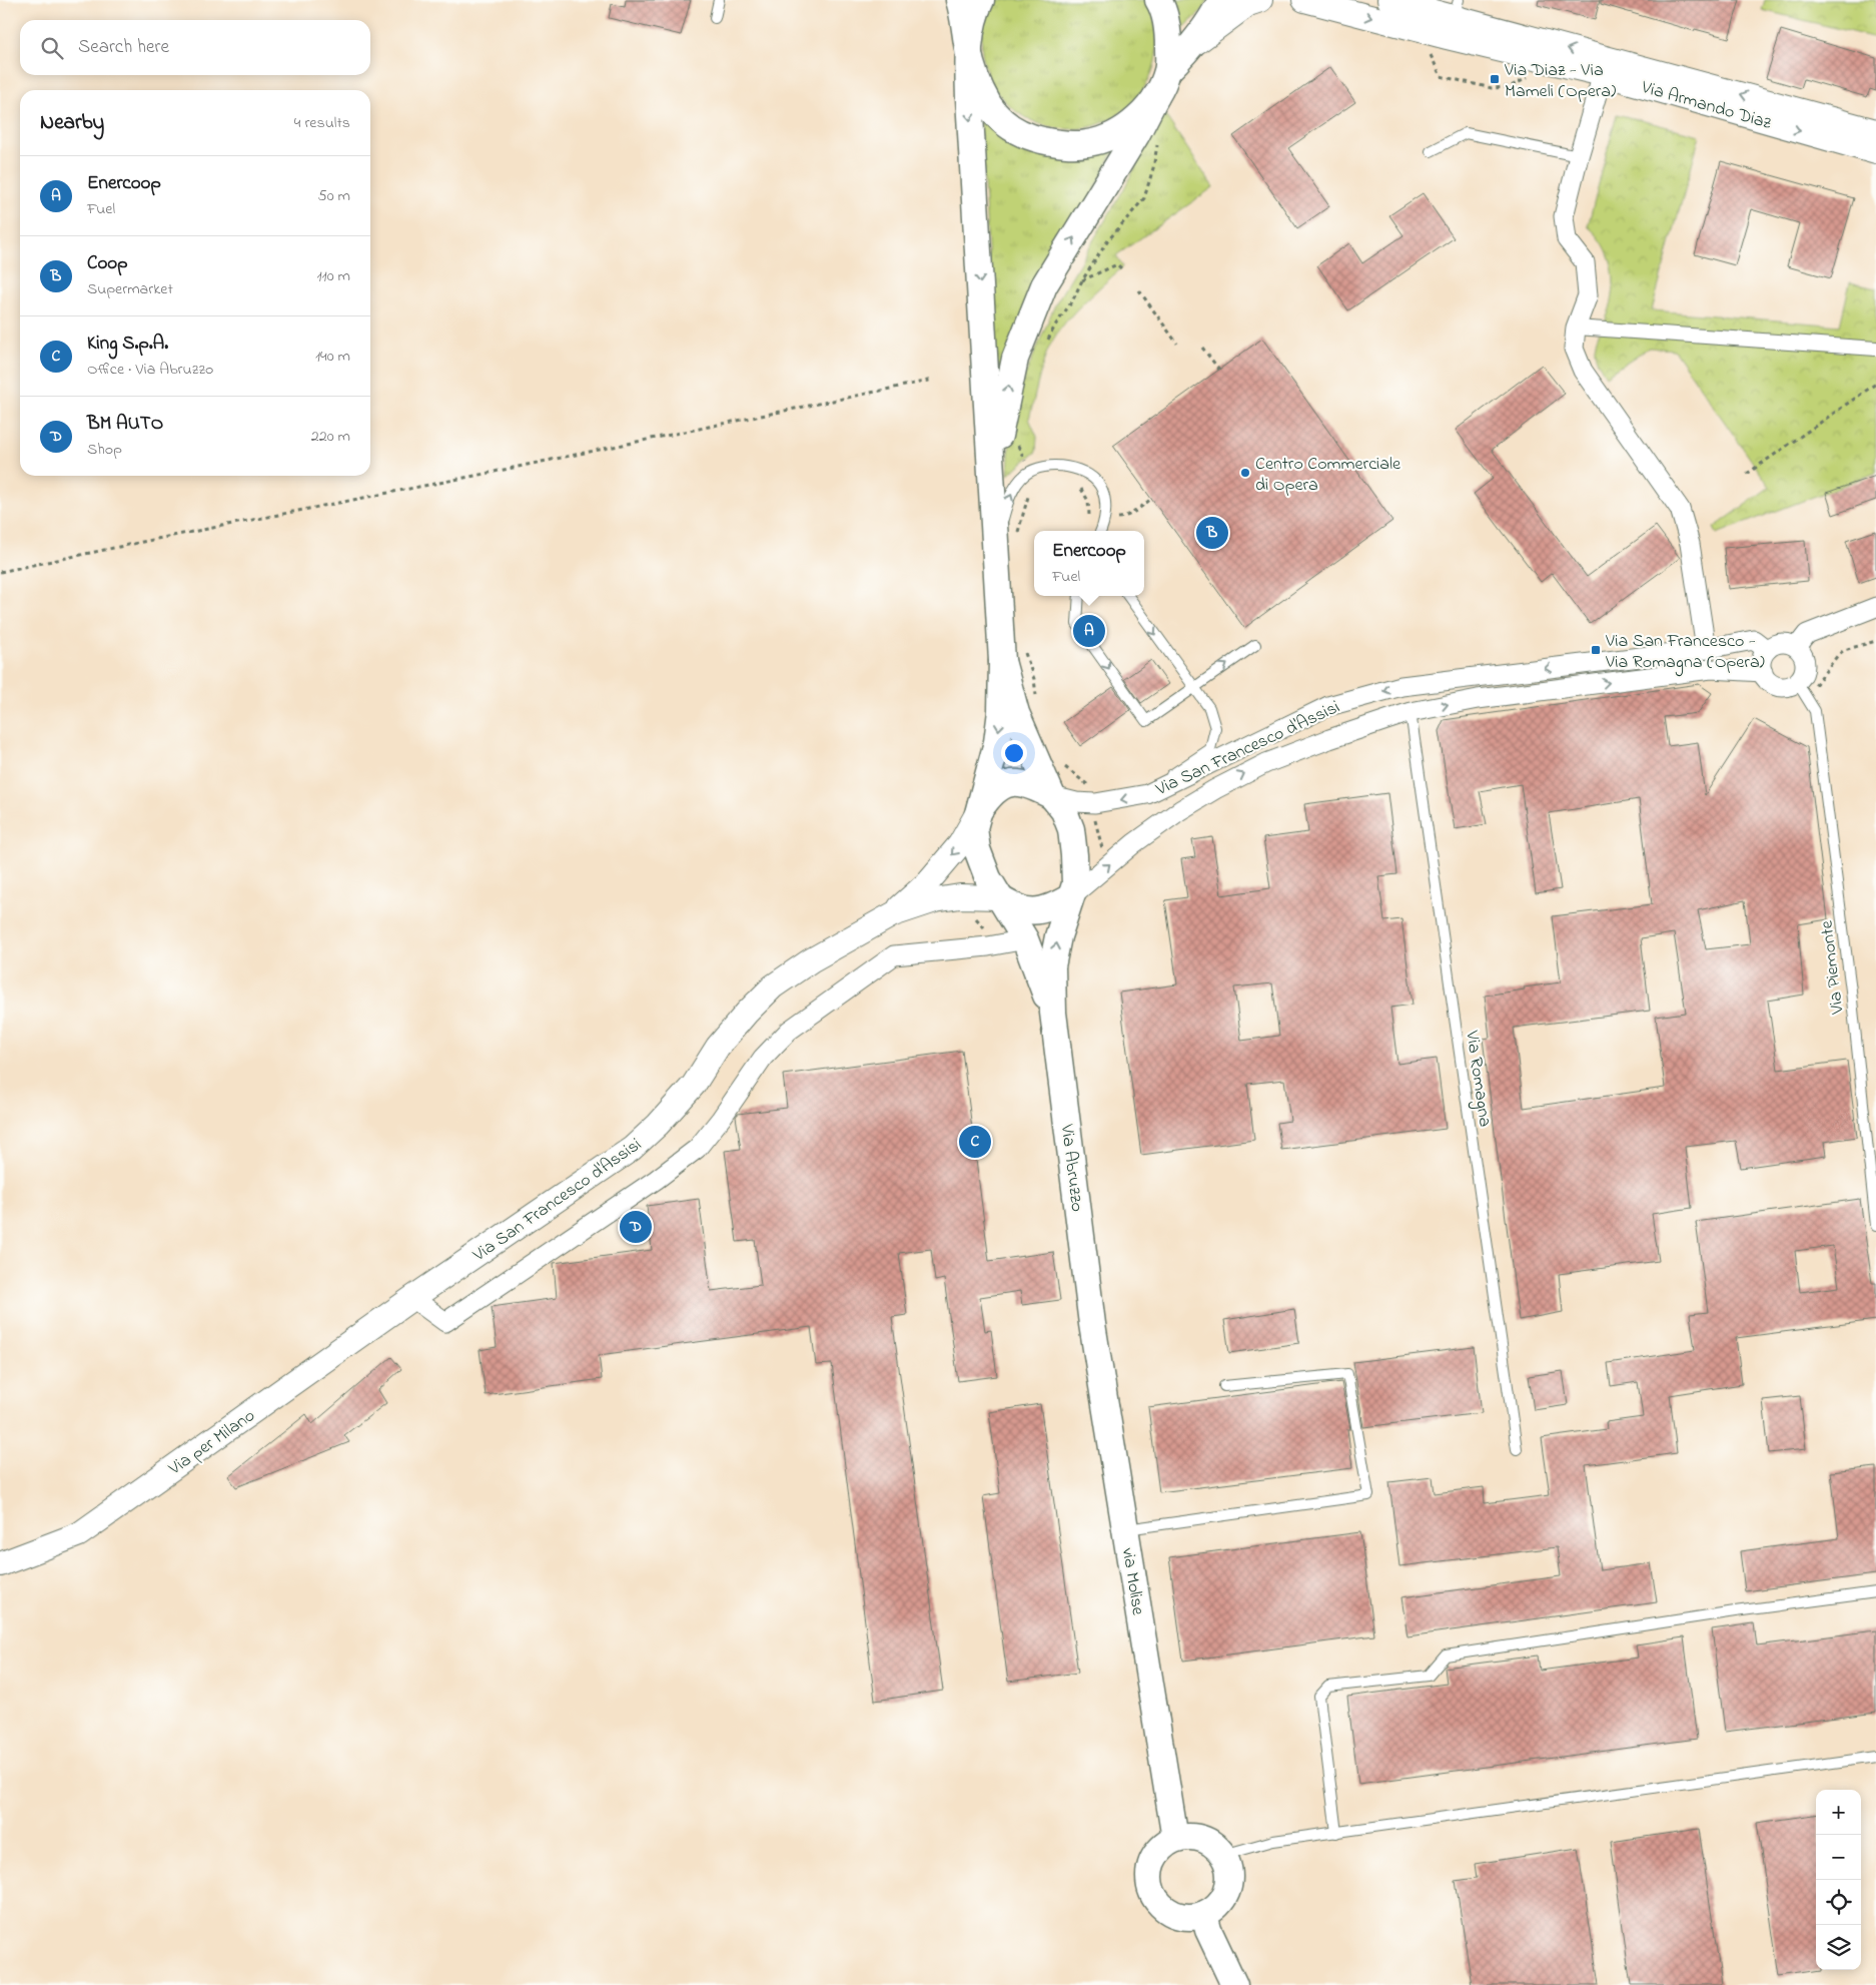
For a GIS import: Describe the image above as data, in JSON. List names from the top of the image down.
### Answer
{
  "streets": {
    "main road": ["Via Abruzzo", "via Molise"],
    "street": ["Via Armando Diaz", "Via San Francesco d'Assisi", "Via per Milano"],
    "lane": ["Via Piemonte", "Via Romagna"]
  },
  "crossings": [
    ["Via San Francesco d'Assisi", "Via Piemonte"],
    ["Via San Francesco d'Assisi", "Via Romagna"],
    ["Via San Francesco d'Assisi", "Via Abruzzo"],
    ["Via San Francesco d'Assisi", "Via per Milano"],
    ["Via Abruzzo", "via Molise"]
  ],
  "places": {
    "transit": ["Via Diaz - Via Mameli (Opera)", "Via San Francesco - Via Romagna (Opera)"],
    "other": ["Centro Commerciale di Opera"]
  },
  "page": {
    "search": "Search here",
    "heading": ["Nearby", "4 results"],
    "list": [
      {
        "mark": "A",
        "name": "Enercoop",
        "note": "Fuel",
        "value": "50 m"
      },
      {
        "mark": "B",
        "name": "Coop",
        "note": "Supermarket",
        "value": "110 m"
      },
      {
        "mark": "C",
        "name": "King S.p.A.",
        "note": "Office · Via Abruzzo",
        "value": "140 m"
      },
      {
        "mark": "D",
        "name": "BM AUTO",
        "note": "Shop",
        "value": "220 m"
      }
    ],
    "pins": [
      "B",
      "A",
      "C",
      "D"
    ],
    "popup": ["Enercoop", "Fuel"],
    "map_buttons": ["+", "−"]
  }
}
